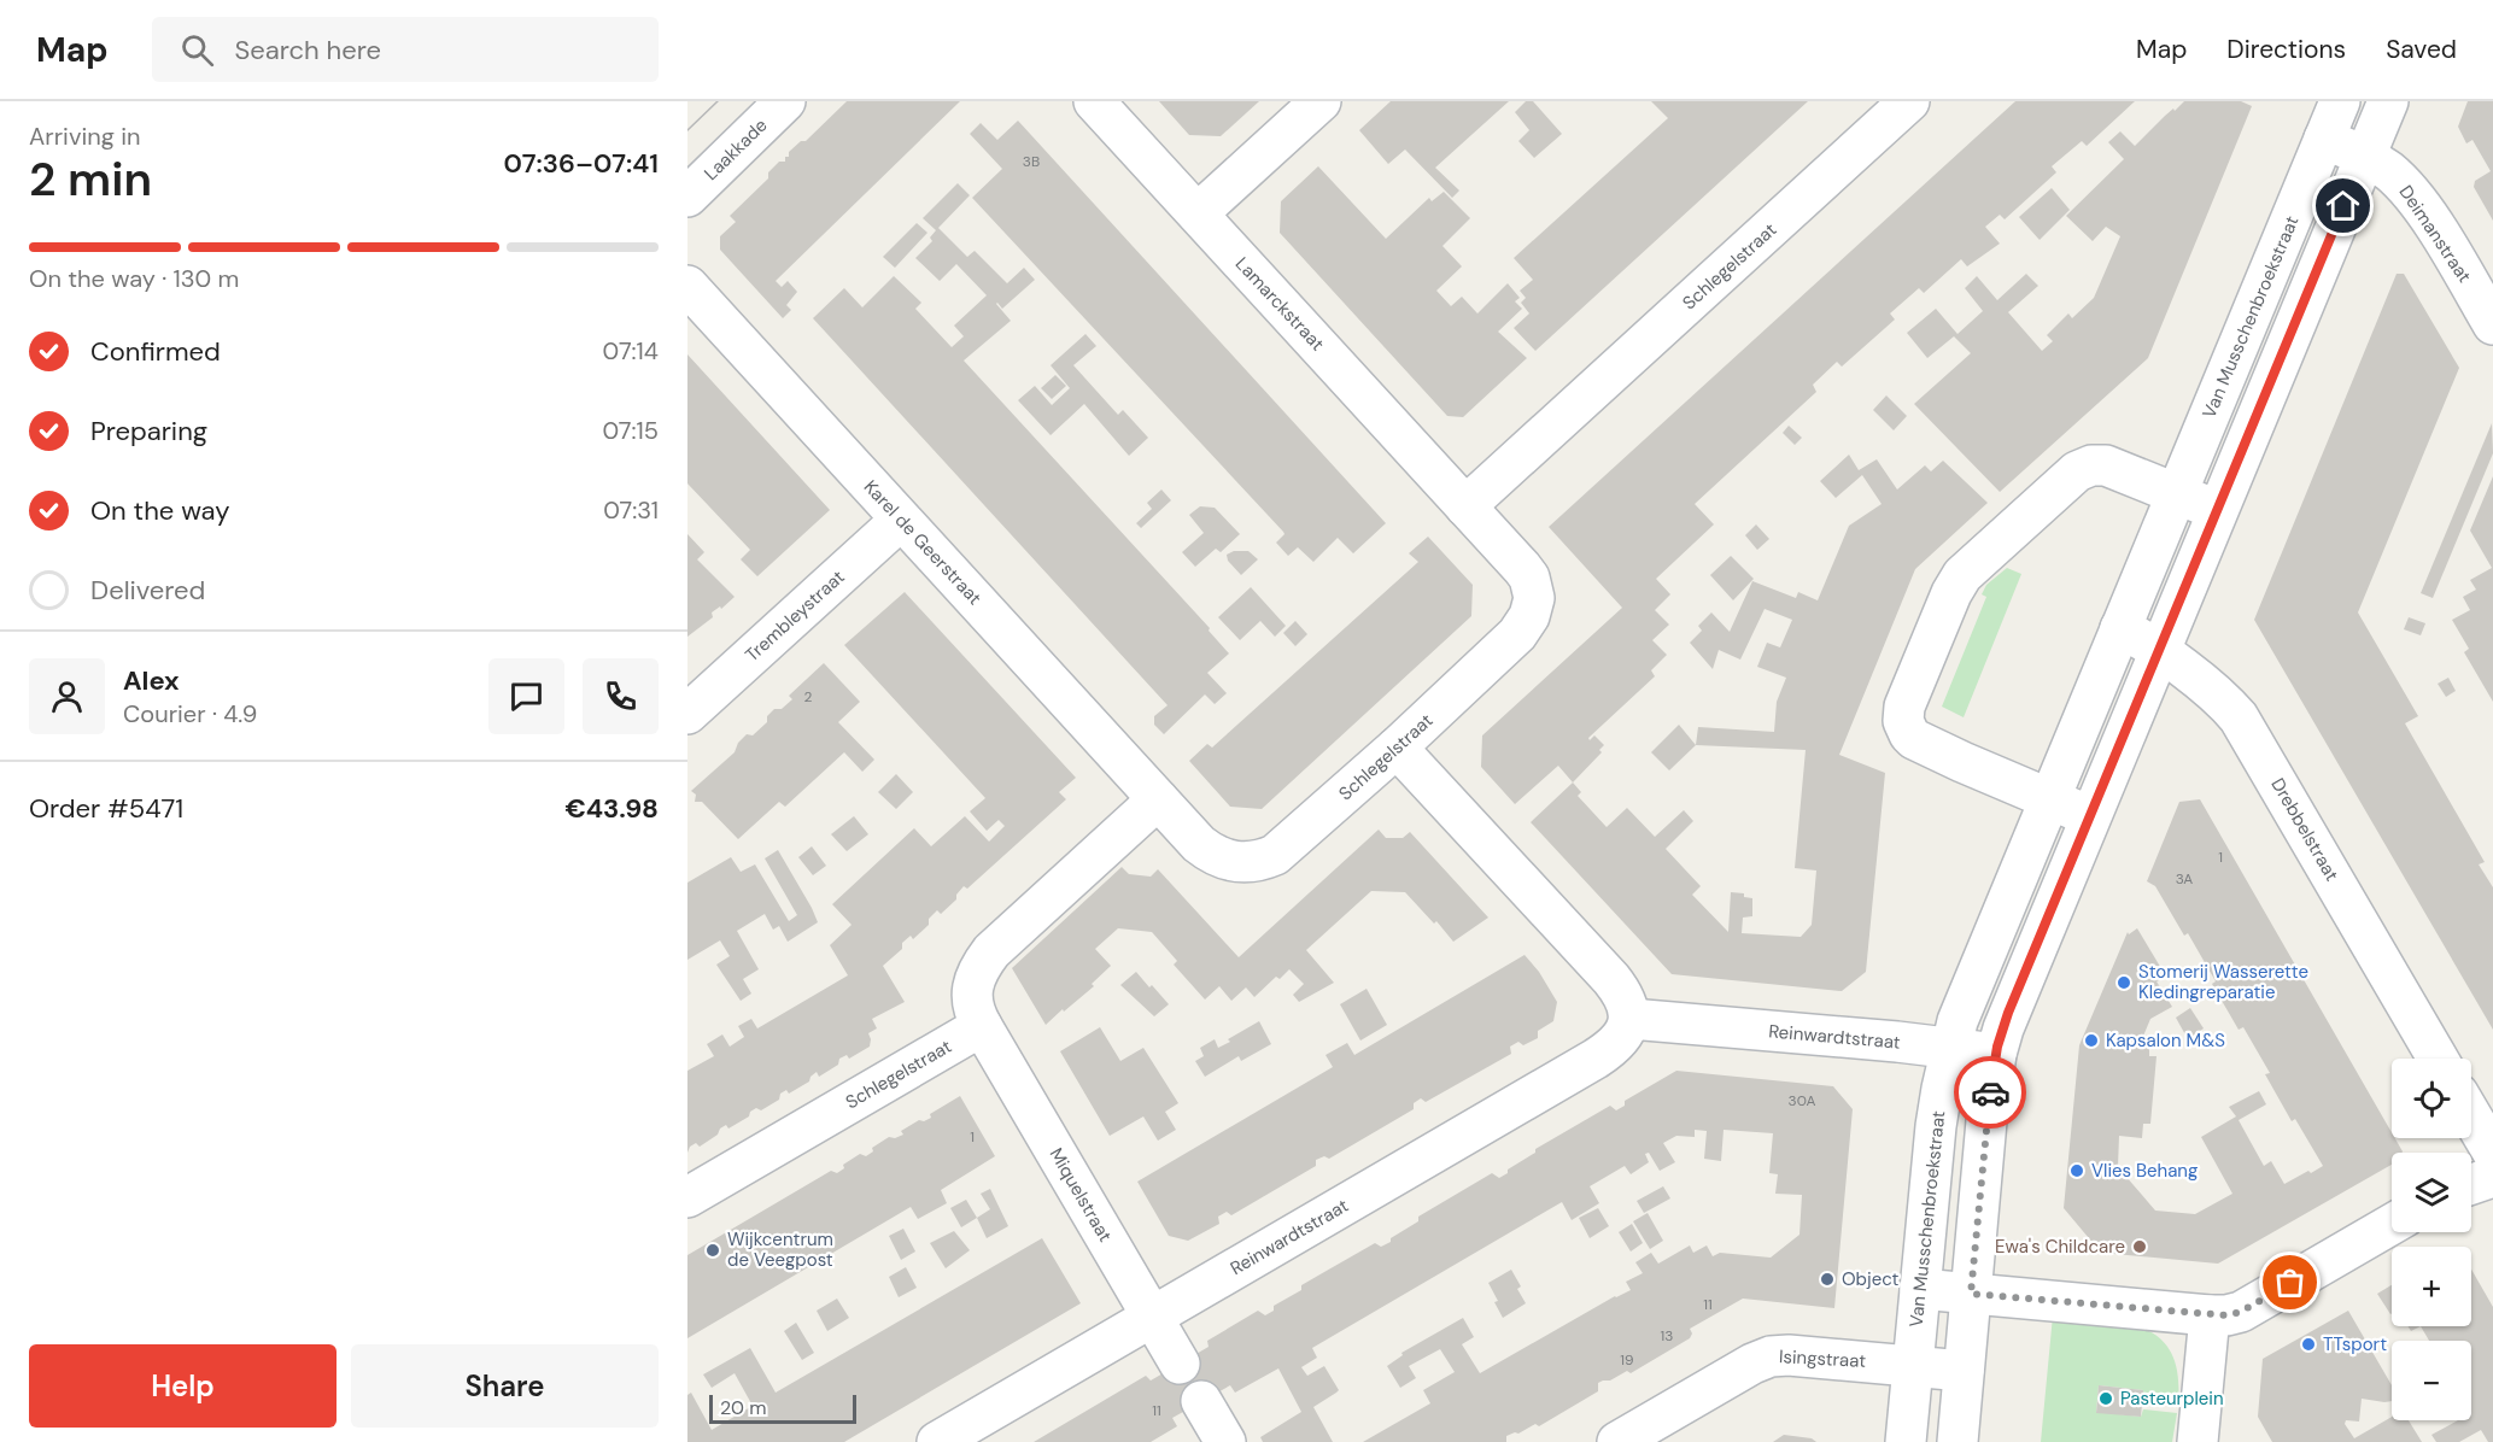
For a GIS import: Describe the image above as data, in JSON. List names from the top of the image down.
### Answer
{
  "streets": {
    "street": [
      "Laakkade",
      "Deimanstraat",
      "Schlegelstraat",
      "Lamarckstraat",
      "Van Musschenbroekstraat",
      "Karel de Geerstraat",
      "Trembleystraat",
      "Drebbelstraat",
      "Reinwardtstraat",
      "Miquelstraat",
      "Isingstraat"
    ]
  },
  "crossings": [
    ["Deimanstraat", "Van Musschenbroekstraat"],
    ["Schlegelstraat", "Lamarckstraat"],
    ["Schlegelstraat", "Karel de Geerstraat"],
    ["Schlegelstraat", "Miquelstraat"],
    ["Van Musschenbroekstraat", "Drebbelstraat"],
    ["Van Musschenbroekstraat", "Reinwardtstraat"],
    ["Van Musschenbroekstraat", "Isingstraat"],
    ["Karel de Geerstraat", "Trembleystraat"],
    ["Reinwardtstraat", "Miquelstraat"]
  ],
  "places": [
    "Stomerij Wasserette Kledingreparatie",
    "Kapsalon M&S",
    "Vlies Behang",
    "Ewa's Childcare",
    "Wijkcentrum de Veegpost",
    "Object",
    "TTsport",
    "Pasteurplein"
  ],
  "house_numbers": [
    "3B",
    "2",
    "1",
    "3A",
    "30A",
    "1",
    "11",
    "13",
    "19",
    "11"
  ],
  "scale_bar": "20 m",
  "page": {
    "header": "Map",
    "search": "Search here",
    "nav": ["Map", "Directions", "Saved"],
    "heading": ["2 min", "Arriving in", "07:36–07:41"],
    "panel": [
      "Alex",
      "Courier · 4.9",
      "Order #5471",
      "€43.98"
    ],
    "bar": "On the way · 130 m",
    "list": [
      ["Confirmed", "07:14"],
      ["Preparing", "07:15"],
      ["On the way", "07:31"],
      "Delivered"
    ],
    "map_buttons": ["+", "−"],
    "buttons": ["Help", "Share"],
    "scale": "20 m"
  }
}
